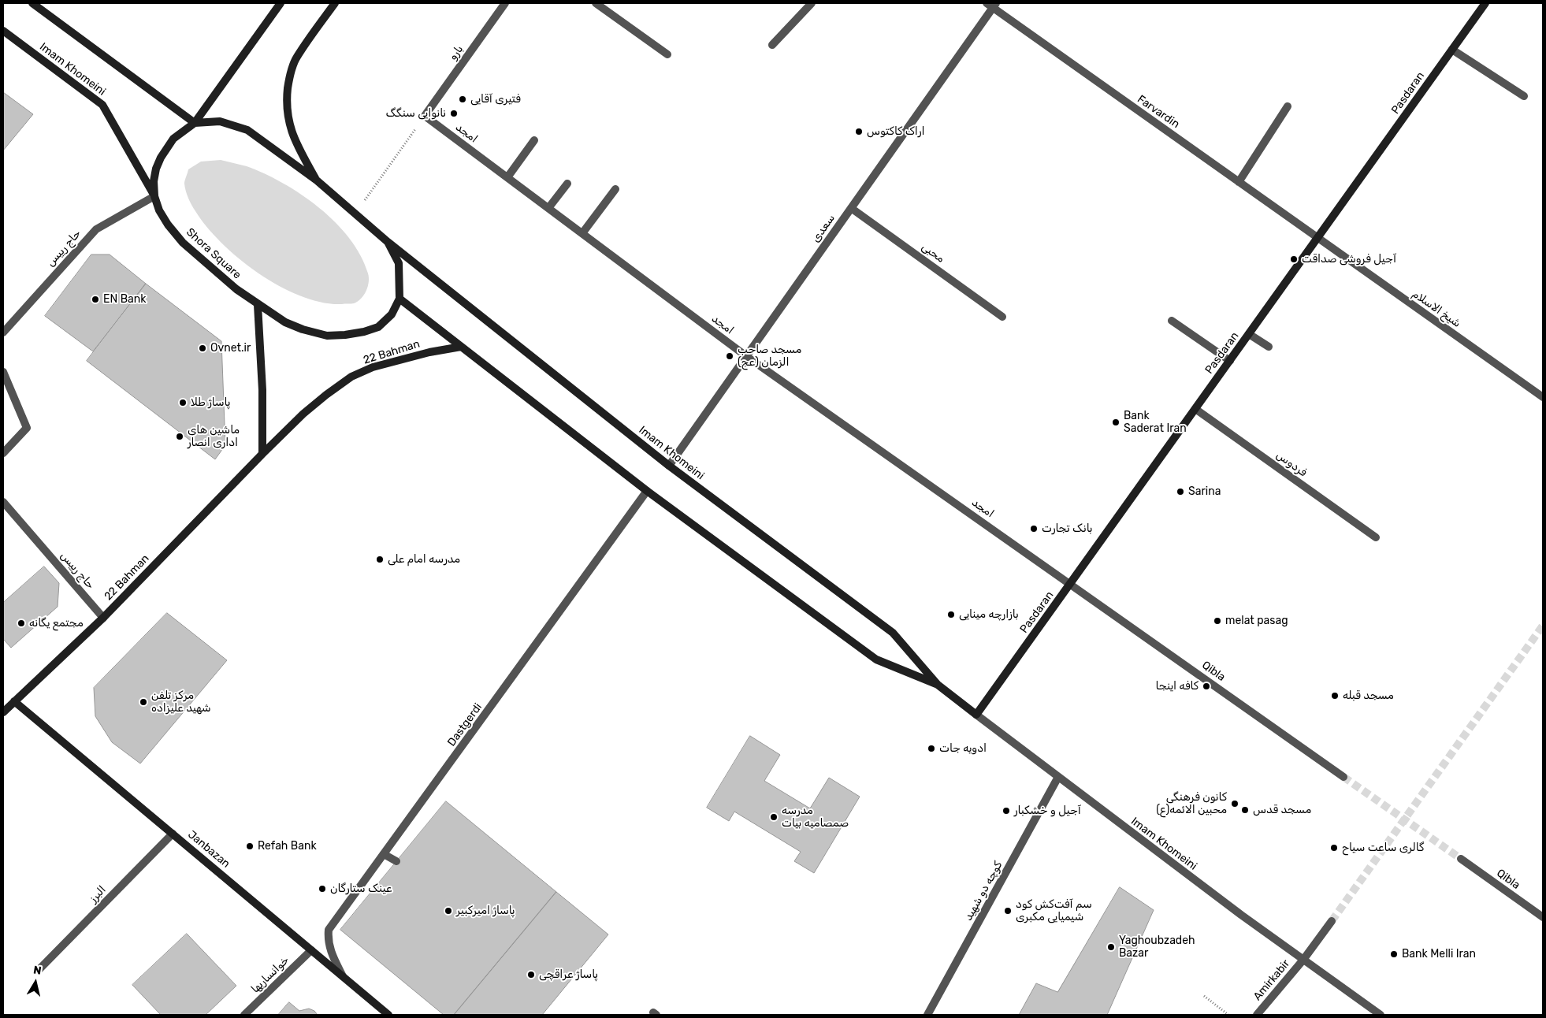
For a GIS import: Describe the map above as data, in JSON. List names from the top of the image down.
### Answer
{
  "streets": {
    "main road": [
      "Imam Khomeini",
      "Pasdaran",
      "Shora Square",
      "22 Bahman",
      "Janbazan"
    ],
    "street": [
      "بارو",
      "Farvardin",
      "امجد",
      "سعدی",
      "حاج رییس",
      "محبی",
      "شیخ الاسلام",
      "فردوس",
      "Qibla",
      "Dastgerdi",
      "کوچه دو شهید",
      "البرز",
      "خوانساریها",
      "Amirkabir"
    ]
  },
  "crossings": [
    ["بارو", "امجد"],
    ["Imam Khomeini", "Pasdaran"],
    ["Imam Khomeini", "سعدی"],
    ["Imam Khomeini", "حاج رییس"],
    ["Imam Khomeini", "Shora Square"],
    ["Imam Khomeini", "22 Bahman"],
    ["Imam Khomeini", "Dastgerdi"],
    ["Imam Khomeini", "کوچه دو شهید"],
    ["Imam Khomeini", "Amirkabir"],
    ["Pasdaran", "Farvardin"],
    ["Pasdaran", "امجد"],
    ["Pasdaran", "شیخ الاسلام"],
    ["Pasdaran", "فردوس"],
    ["Pasdaran", "Qibla"],
    ["Farvardin", "سعدی"],
    ["Farvardin", "شیخ الاسلام"],
    ["امجد", "سعدی"],
    ["امجد", "Qibla"],
    ["سعدی", "محبی"],
    ["حاج رییس", "Shora Square"],
    ["حاج رییس", "22 Bahman"],
    ["22 Bahman", "Janbazan"],
    ["Dastgerdi", "Janbazan"],
    ["Janbazan", "البرز"],
    ["Janbazan", "خوانساریها"]
  ],
  "places": [
    "فتیری آقایی",
    "نانوایی سنگگ",
    "اراک کاکتوس",
    "آجیل فروشی صداقت",
    "EN Bank",
    "Ovnet.ir",
    "مسجد صاحب الزمان (عج)",
    "پاساژ طلا",
    "Bank Saderat Iran",
    "ماشین های اداری انصار",
    "Sarina",
    "بانک تجارت",
    "مدرسه امام علی",
    "بازارچه مینایی",
    "melat pasag",
    "مجتمع یگانه",
    "کافه اینجا",
    "مسجد قبله",
    "مرکز تلفن شهید علیزاده",
    "ادویه جات",
    "کانون فرهنگی محبین الائمه(ع)",
    "مسجد قدس",
    "آجیل و خشکبار",
    "مدرسه صمصامیه بیات",
    "Refah Bank",
    "گالری ساعت سیاح",
    "عینک ستارگان",
    "پاساژ امیرکبیر",
    "سم آفت‌کش کود شیمیایی مکبری",
    "Yaghoubzadeh Bazar",
    "Bank Melli Iran",
    "پاساژ عراقچی"
  ],
  "north": "top"
}
